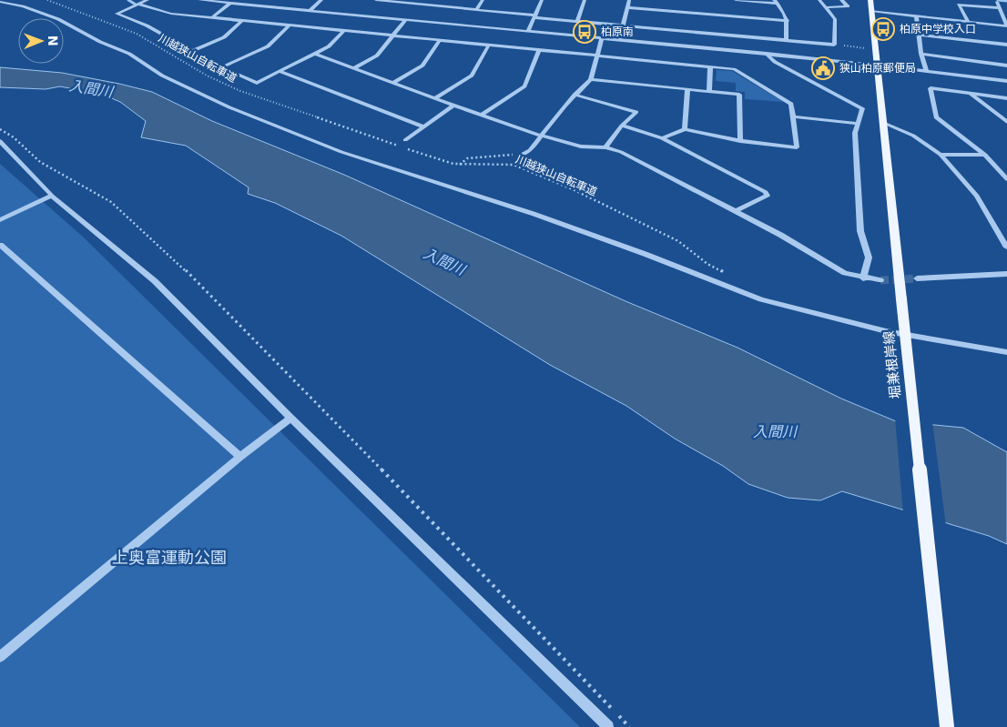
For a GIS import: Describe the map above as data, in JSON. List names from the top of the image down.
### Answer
{
  "streets": {
    "main road": ["堀兼根岸線"],
    "path": ["川越狭山自転車道"]
  },
  "water": ["入間川"],
  "parks": ["上奥富運動公園"],
  "places": {
    "bus stop": ["柏原中学校入口", "柏原南"],
    "public building": ["狭山柏原郵便局"]
  },
  "north": "right"
}
